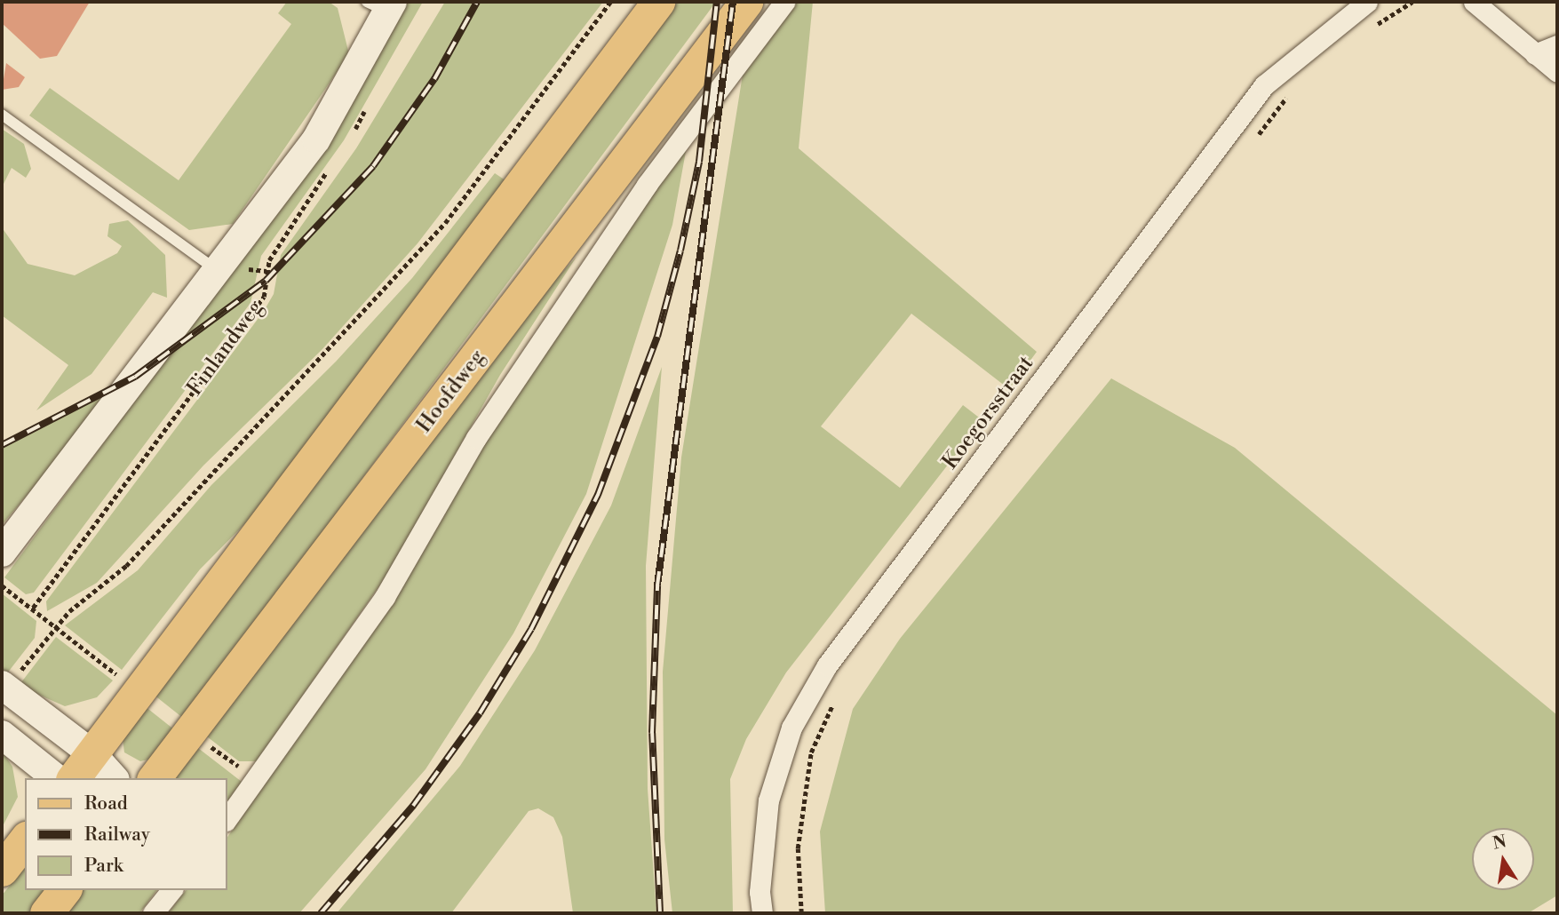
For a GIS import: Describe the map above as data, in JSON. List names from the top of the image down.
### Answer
{
  "streets": {
    "main road": ["Hoofdweg"],
    "street": ["Koegorsstraat"],
    "path": ["Finlandweg"]
  },
  "legend": ["Road", "Railway", "Park"],
  "north": "top"
}
